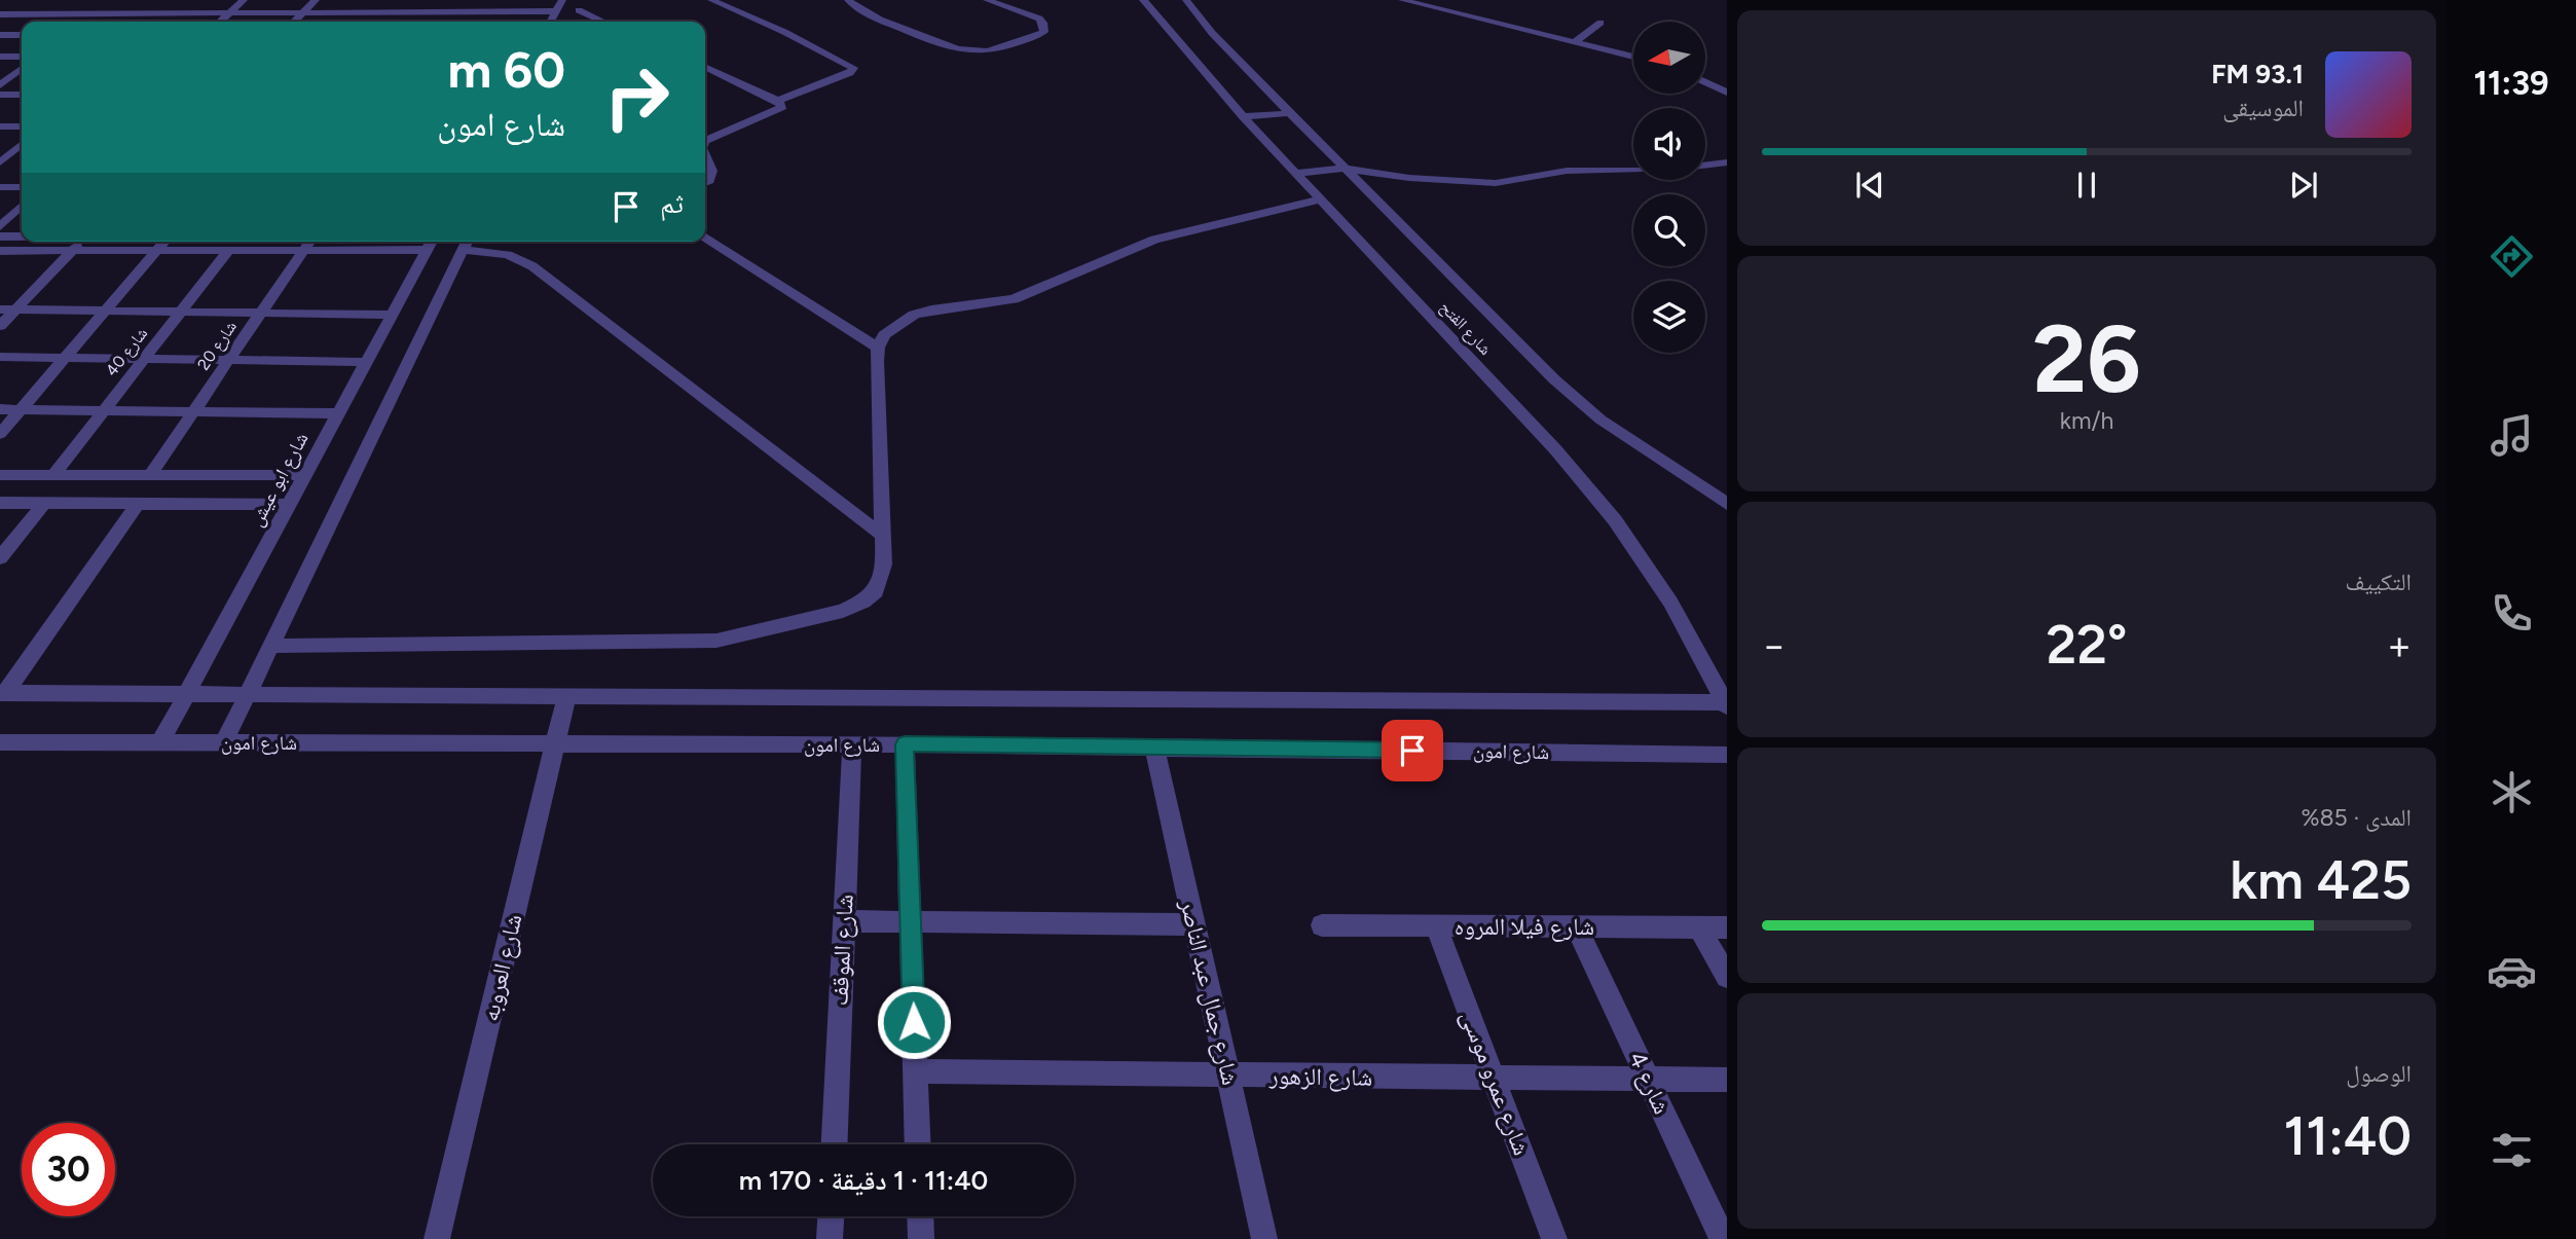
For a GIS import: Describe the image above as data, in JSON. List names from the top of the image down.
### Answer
{
  "streets": {
    "street": [
      "شارع الفتح",
      "شارع 20",
      "شارع 40",
      "شارع ابو عيش",
      "شارع امون",
      "شارع فيلا المروه",
      "شارع الموقف",
      "شارع العروبه",
      "شارع جمال عبد الناصر",
      "شارع الزهور",
      "شارع عمرو موسى",
      "شارع 4"
    ]
  },
  "crossings": [
    ["شارع ابو عيش", "شارع امون"],
    ["شارع امون", "شارع الموقف"],
    ["شارع امون", "شارع العروبه"],
    ["شارع امون", "شارع جمال عبد الناصر"],
    ["شارع فيلا المروه", "شارع عمرو موسى"],
    ["شارع فيلا المروه", "شارع 4"],
    ["شارع جمال عبد الناصر", "شارع الزهور"],
    ["شارع الزهور", "شارع عمرو موسى"],
    ["شارع الزهور", "شارع 4"]
  ],
  "north": "left",
  "page": {
    "tabs": "11:39",
    "turn": ["60 m", "شارع امون"],
    "song": ["93.1 FM", "الموسيقى"],
    "then": "ثم",
    "tile": [
      ["26", "km/h"],
      "التكييف",
      ["المدى · 85%", "425 km"],
      ["الوصول", "11:40"]
    ],
    "heat": ["−", "22°", "+"],
    "limit": "30",
    "trip": "11:40 · 1 دقيقة · 170 m"
  }
}
